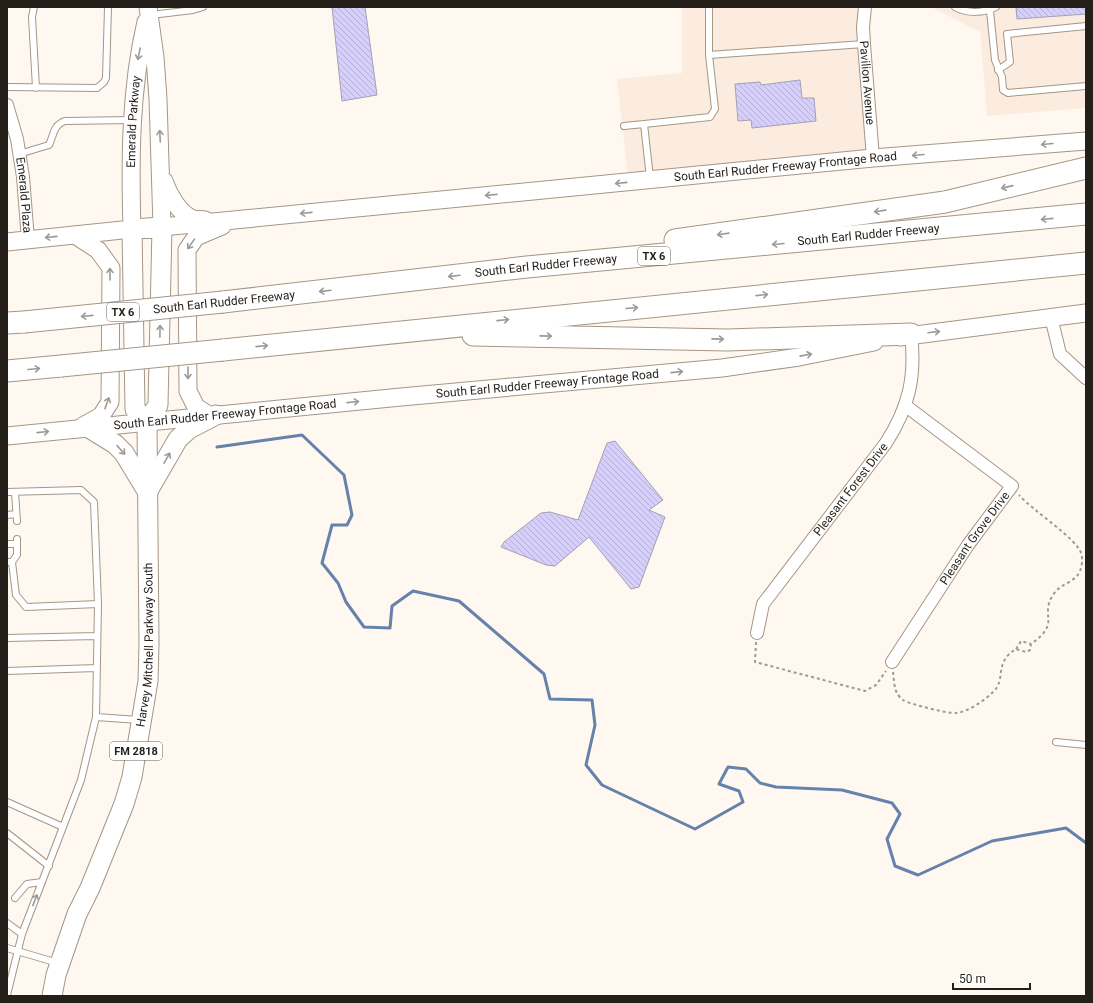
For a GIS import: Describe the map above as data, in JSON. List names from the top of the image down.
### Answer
{
  "streets": {
    "highway": ["South Earl Rudder Freeway", "TX 6"],
    "main road": [
      "Emerald Parkway",
      "South Earl Rudder Freeway Frontage Road",
      "Harvey Mitchell Parkway South",
      "FM 2818"
    ],
    "street": [
      "Pavilion Avenue",
      "Emerald Plaza",
      "Pleasant Forest Drive",
      "Pleasant Grove Drive"
    ]
  },
  "crossings": [
    ["Pavilion Avenue", "South Earl Rudder Freeway Frontage Road"],
    ["Emerald Parkway", "South Earl Rudder Freeway Frontage Road"],
    ["South Earl Rudder Freeway Frontage Road", "Emerald Plaza"],
    ["South Earl Rudder Freeway Frontage Road", "Pleasant Forest Drive"],
    ["South Earl Rudder Freeway Frontage Road", "Harvey Mitchell Parkway South"],
    ["Pleasant Forest Drive", "Pleasant Grove Drive"]
  ],
  "scale_bar": "50 m"
}
